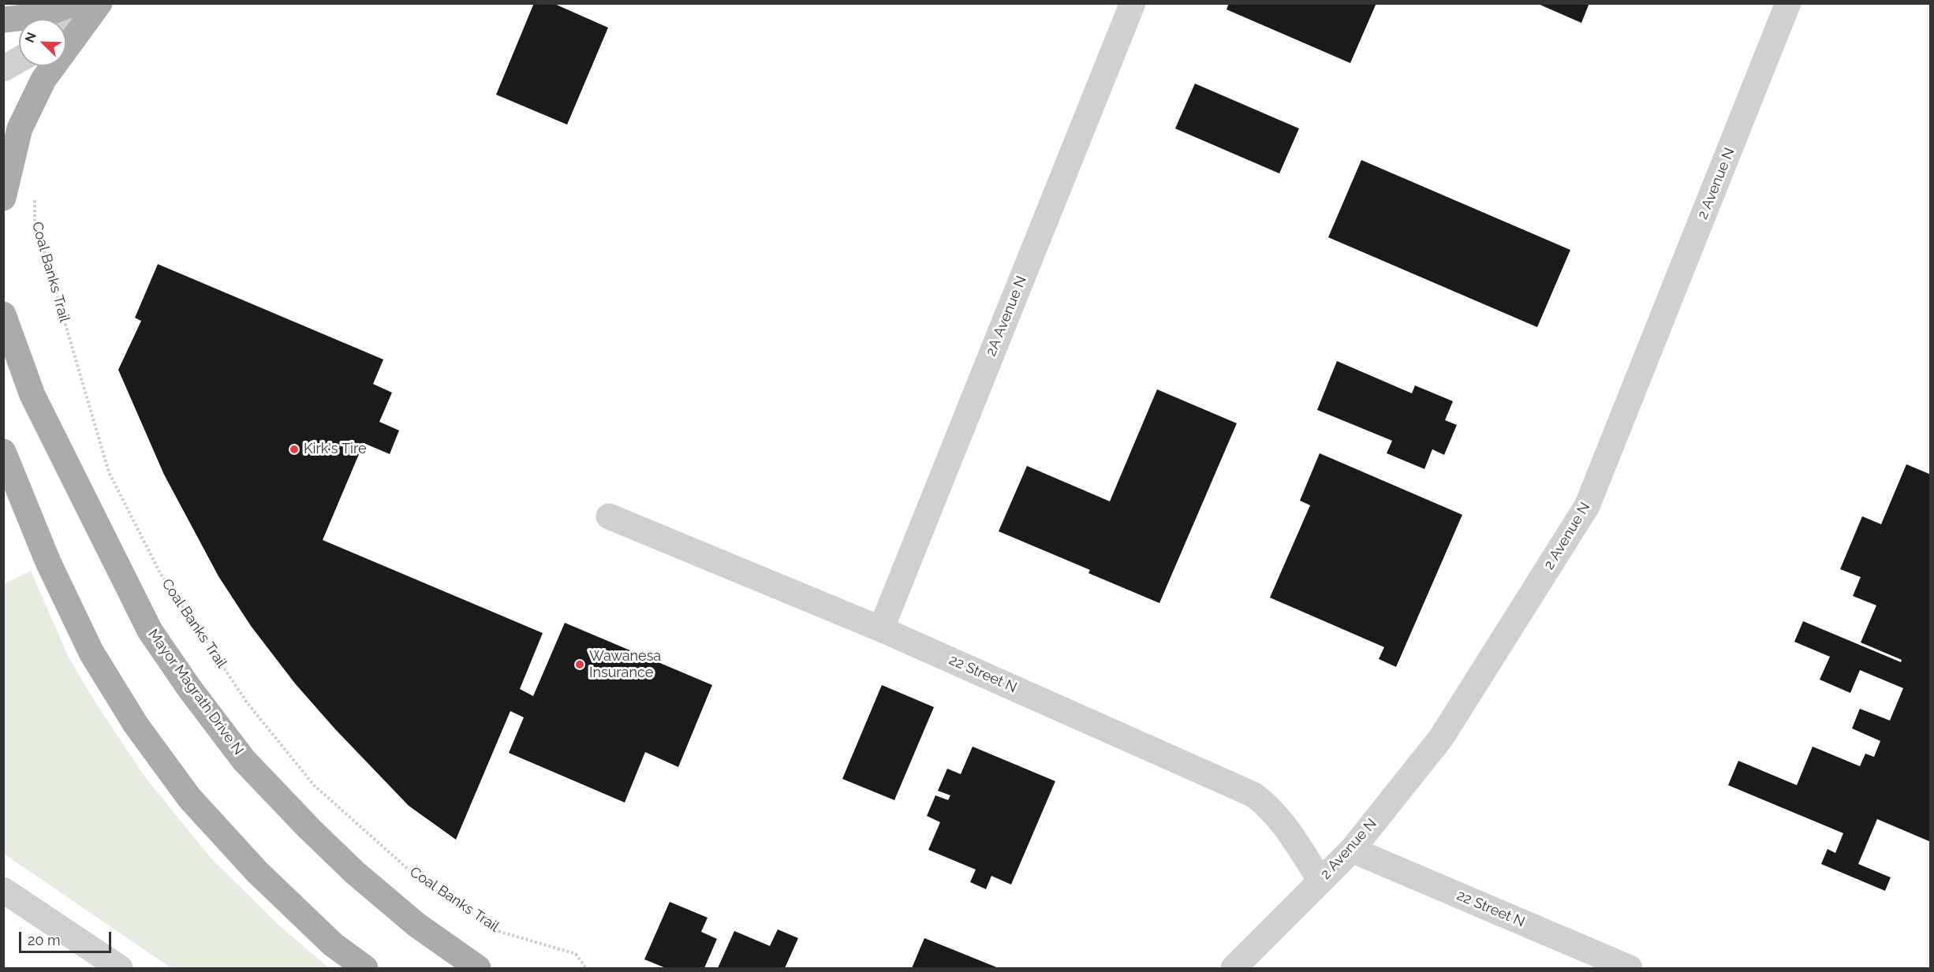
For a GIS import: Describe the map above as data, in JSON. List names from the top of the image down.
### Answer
{
  "streets": {
    "main road": ["Mayor Magrath Drive N"],
    "street": ["2 Avenue N", "2A Avenue N", "22 Street N"],
    "path": ["Coal Banks Trail"]
  },
  "crossings": [
    ["2 Avenue N", "22 Street N"],
    ["2A Avenue N", "22 Street N"]
  ],
  "places": ["Kirk's Tire", "Wawanesa Insurance"],
  "scale_bar": "20 m",
  "north": "top left"
}
